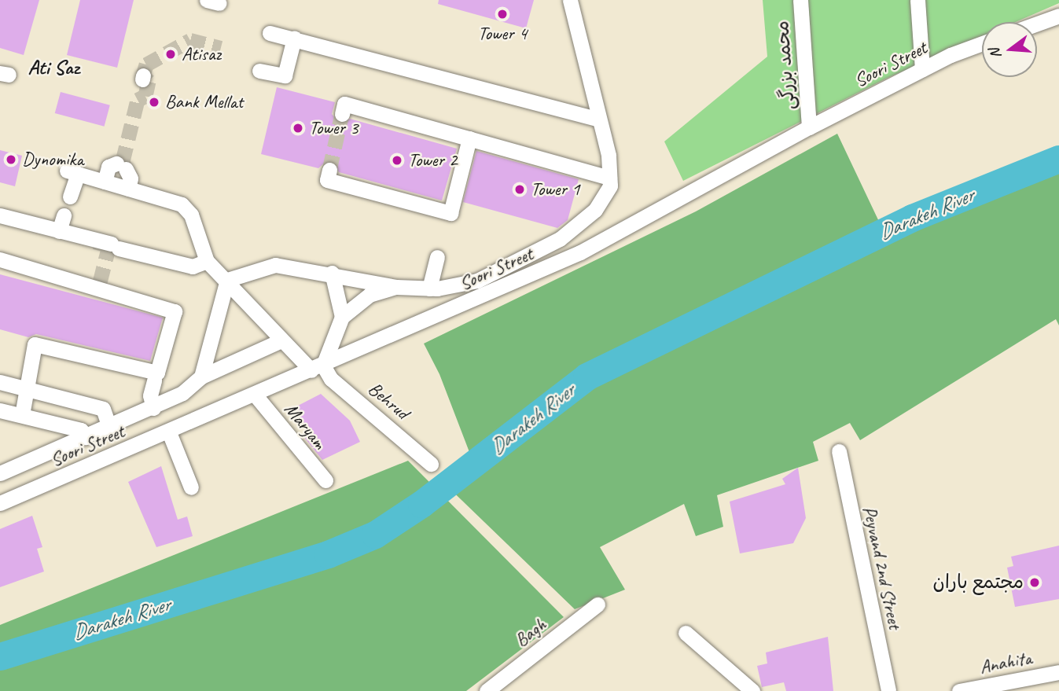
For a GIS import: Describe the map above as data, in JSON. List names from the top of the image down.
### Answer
{
  "streets": {
    "street": [
      "Soori Street",
      "محمد بزرگی",
      "Behrud",
      "Maryam",
      "Peyvand 2nd Street",
      "Bagh",
      "Anahita"
    ]
  },
  "crossings": [
    ["Soori Street", "محمد بزرگی"],
    ["Soori Street", "Behrud"],
    ["Soori Street", "Maryam"]
  ],
  "districts": ["Ati Saz"],
  "water": ["Darakeh River"],
  "places": [
    "Tower 4",
    "Atisaz",
    "Bank Mellat",
    "Tower 3",
    "Dynomika",
    "Tower 2",
    "Tower 1",
    "مجتمع باران"
  ],
  "north": "left"
}
